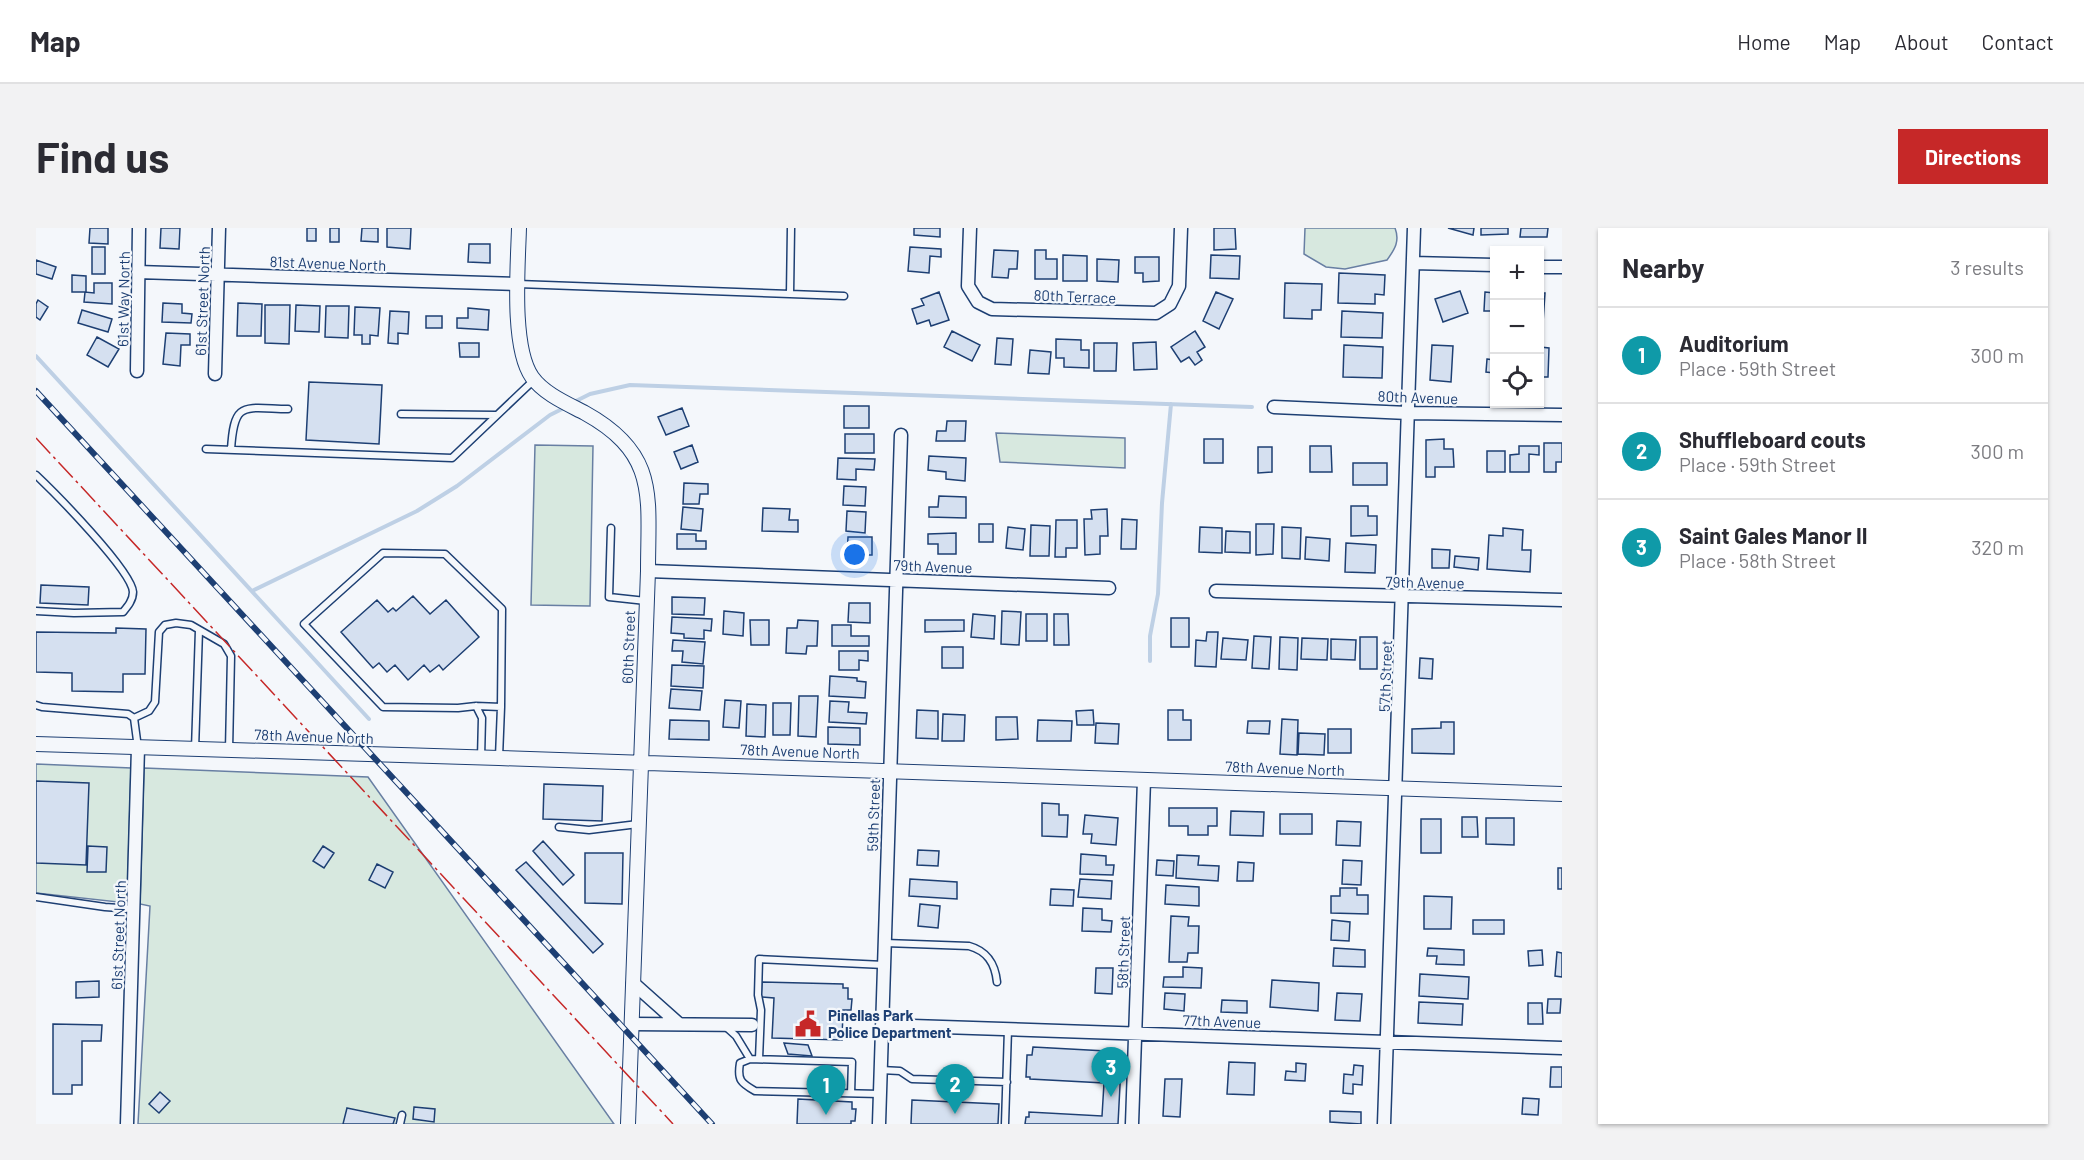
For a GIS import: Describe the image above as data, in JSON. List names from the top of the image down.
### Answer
{
  "streets": {
    "street": [
      "81st Avenue North",
      "80th Terrace",
      "61st Way North",
      "61st Street North",
      "80th Avenue",
      "79th Avenue",
      "60th Street",
      "57th Street",
      "78th Avenue North",
      "59th Street",
      "58th Street",
      "77th Avenue"
    ]
  },
  "crossings": [
    ["81st Avenue North", "61st Way North"],
    ["81st Avenue North", "61st Street North"],
    ["61st Street North", "78th Avenue North"],
    ["80th Avenue", "57th Street"],
    ["79th Avenue", "60th Street"],
    ["79th Avenue", "57th Street"],
    ["79th Avenue", "59th Street"],
    ["60th Street", "78th Avenue North"],
    ["57th Street", "78th Avenue North"],
    ["57th Street", "77th Avenue"],
    ["78th Avenue North", "59th Street"],
    ["78th Avenue North", "58th Street"],
    ["59th Street", "77th Avenue"],
    ["58th Street", "77th Avenue"]
  ],
  "places": {
    "public building": ["Pinellas Park Police Department"]
  },
  "page": {
    "header": "Map",
    "nav": [
      "Home",
      "Map",
      "About",
      "Contact"
    ],
    "buttons": "Directions",
    "title": "Find us",
    "heading": ["Nearby", "3 results"],
    "map_buttons": ["+", "−"],
    "list": [
      {
        "mark": "1",
        "name": "Auditorium",
        "note": "Place · 59th Street",
        "value": "300 m"
      },
      {
        "mark": "2",
        "name": "Shuffleboard couts",
        "note": "Place · 59th Street",
        "value": "300 m"
      },
      {
        "mark": "3",
        "name": "Saint Gales Manor II",
        "note": "Place · 58th Street",
        "value": "320 m"
      }
    ],
    "pins": ["3", "2", "1"]
  }
}
